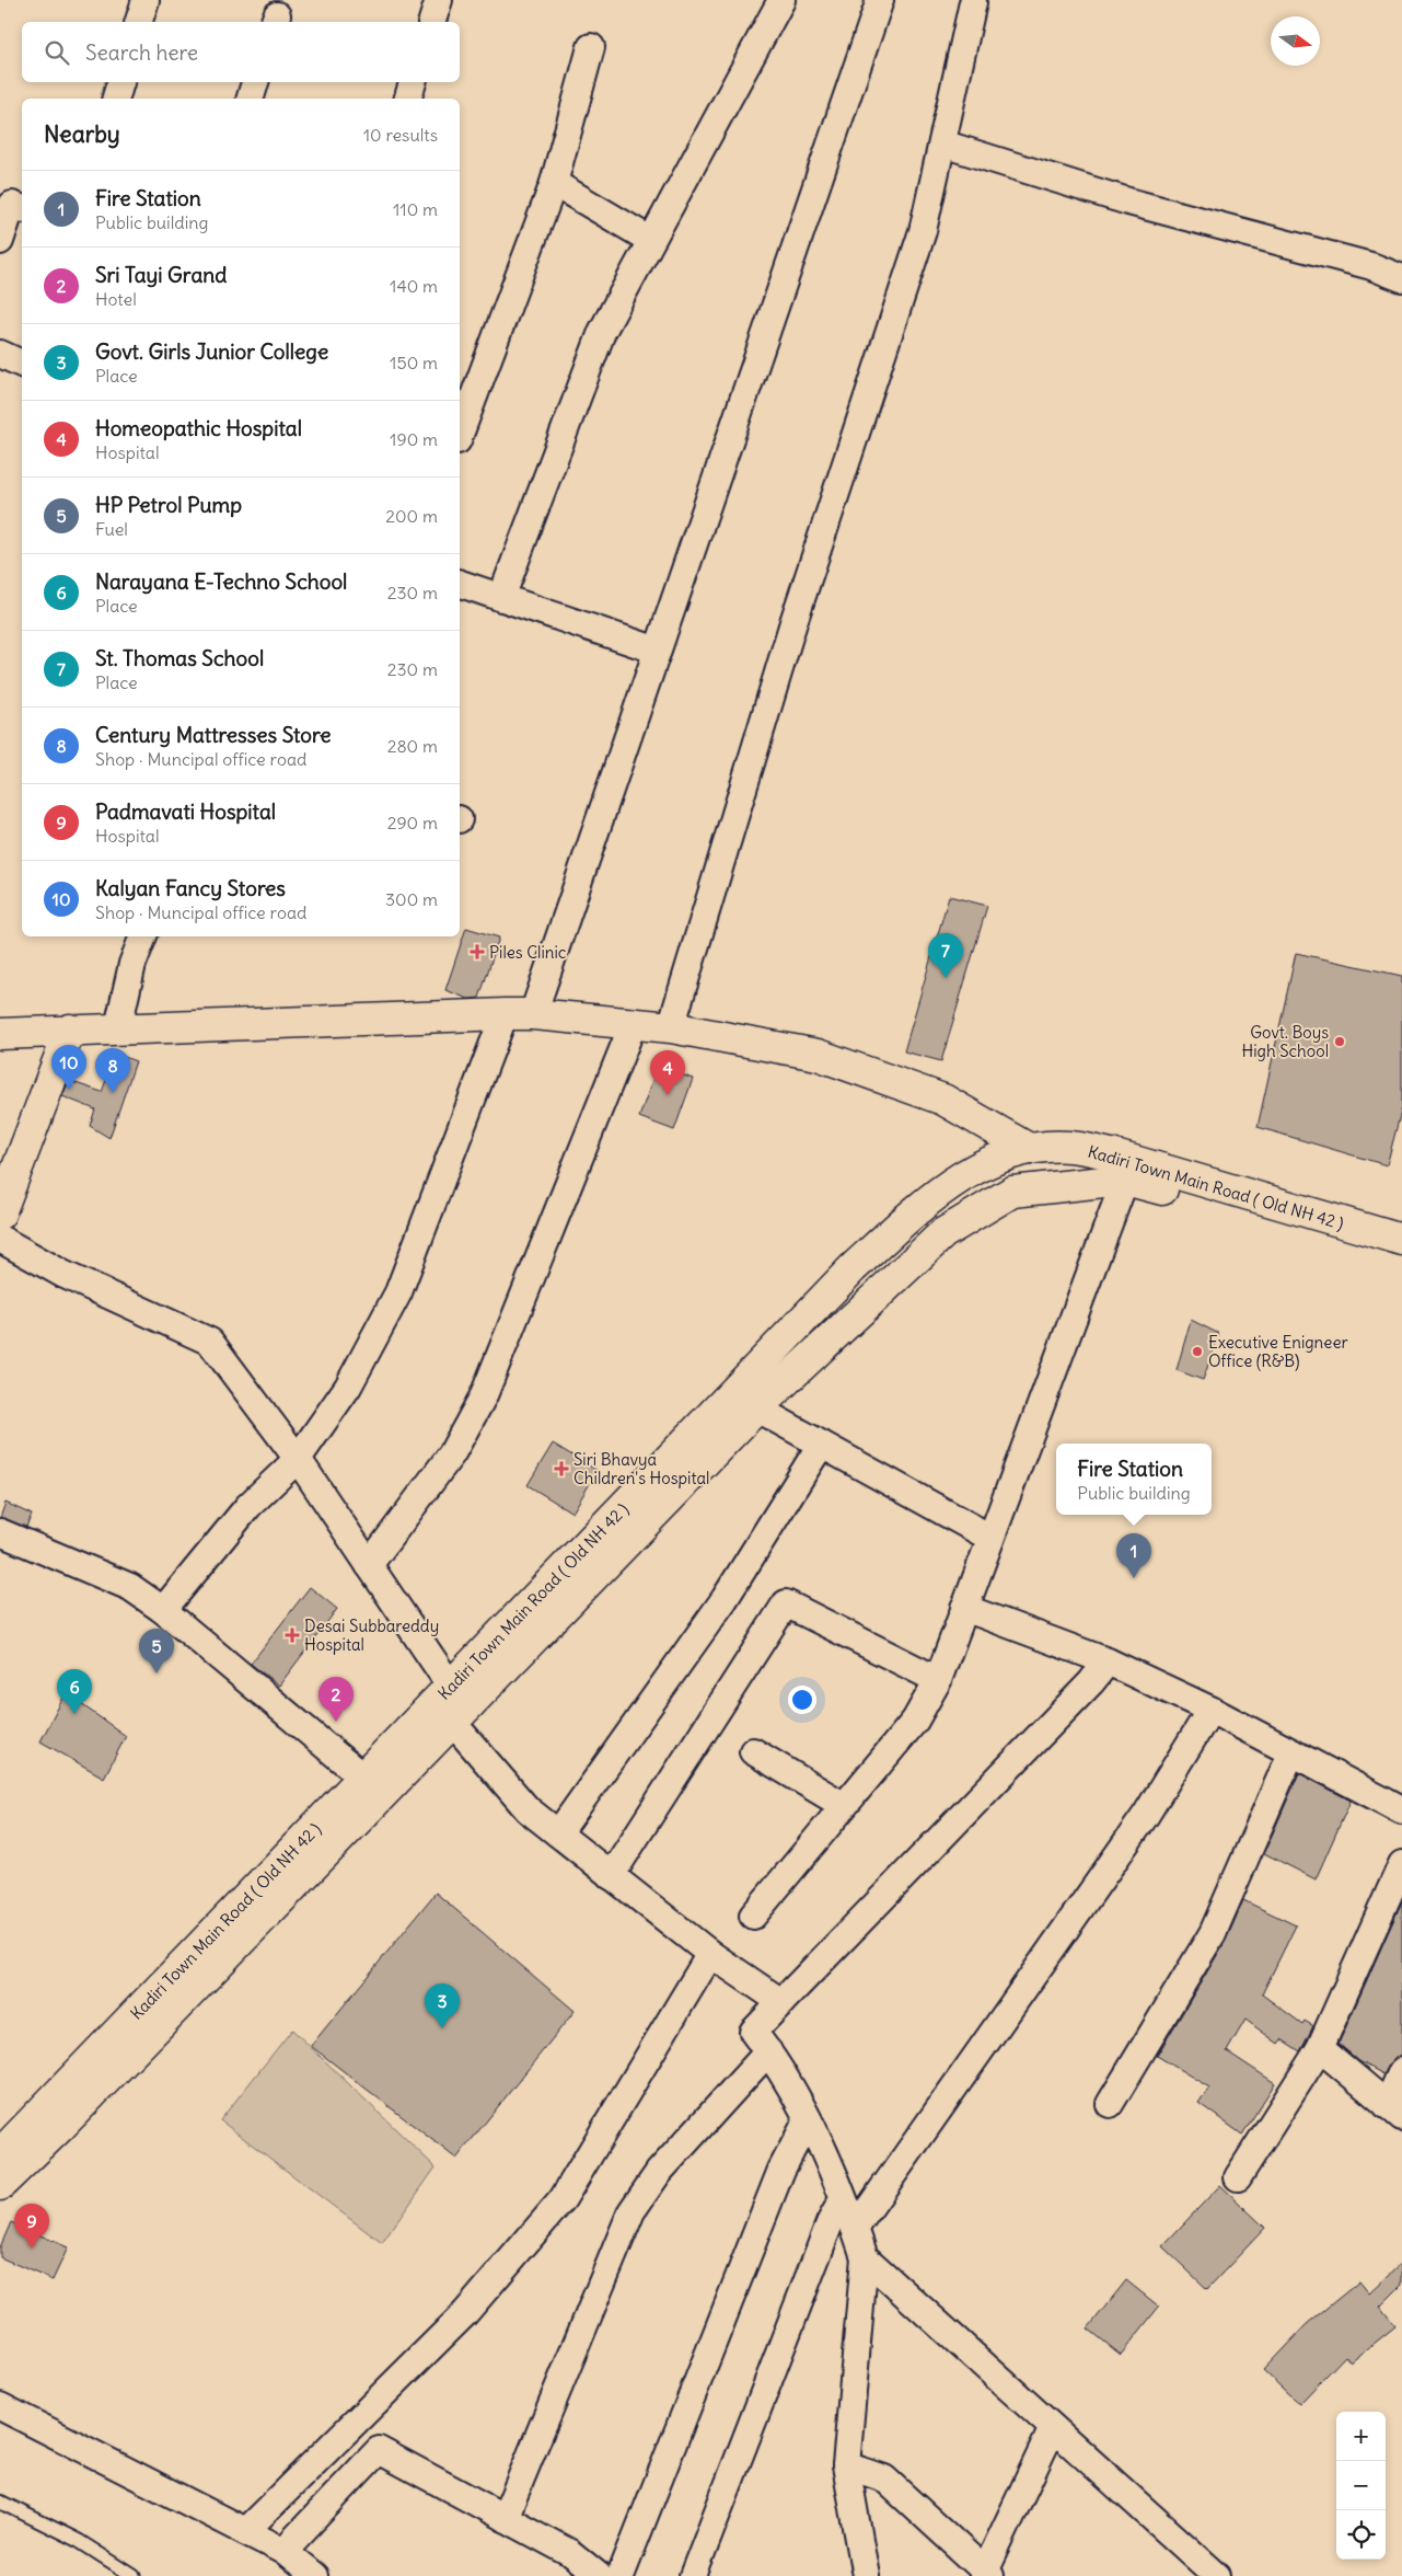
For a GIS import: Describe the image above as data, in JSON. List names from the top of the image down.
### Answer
{
  "streets": {
    "main road": ["Kadiri Town Main Road ( Old NH 42 )"]
  },
  "places": {
    "health": ["Piles Clinic", "Siri Bhavya Children's Hospital", "Desai Subbareddy Hospital"],
    "other": ["Govt. Boys High School", "Executive Enigneer Office (R&B)"]
  },
  "north": "right",
  "page": {
    "search": "Search here",
    "heading": ["Nearby", "10 results"],
    "list": [
      {
        "mark": "1",
        "name": "Fire Station",
        "note": "Public building",
        "value": "110 m"
      },
      {
        "mark": "2",
        "name": "Sri Tayi Grand",
        "note": "Hotel",
        "value": "140 m"
      },
      {
        "mark": "3",
        "name": "Govt. Girls Junior College",
        "note": "Place",
        "value": "150 m"
      },
      {
        "mark": "4",
        "name": "Homeopathic Hospital",
        "note": "Hospital",
        "value": "190 m"
      },
      {
        "mark": "5",
        "name": "HP Petrol Pump",
        "note": "Fuel",
        "value": "200 m"
      },
      {
        "mark": "6",
        "name": "Narayana E-Techno School",
        "note": "Place",
        "value": "230 m"
      },
      {
        "mark": "7",
        "name": "St. Thomas School",
        "note": "Place",
        "value": "230 m"
      },
      {
        "mark": "8",
        "name": "Century Mattresses Store",
        "note": "Shop · Muncipal office road",
        "value": "280 m"
      },
      {
        "mark": "9",
        "name": "Padmavati Hospital",
        "note": "Hospital",
        "value": "290 m"
      },
      {
        "mark": "10",
        "name": "Kalyan Fancy Stores",
        "note": "Shop · Muncipal office road",
        "value": "300 m"
      }
    ],
    "pins": [
      "7",
      "10",
      "8",
      "4",
      "1",
      "5",
      "6",
      "2",
      "3",
      "9"
    ],
    "popup": ["Fire Station", "Public building"],
    "map_buttons": ["+", "−"]
  }
}
